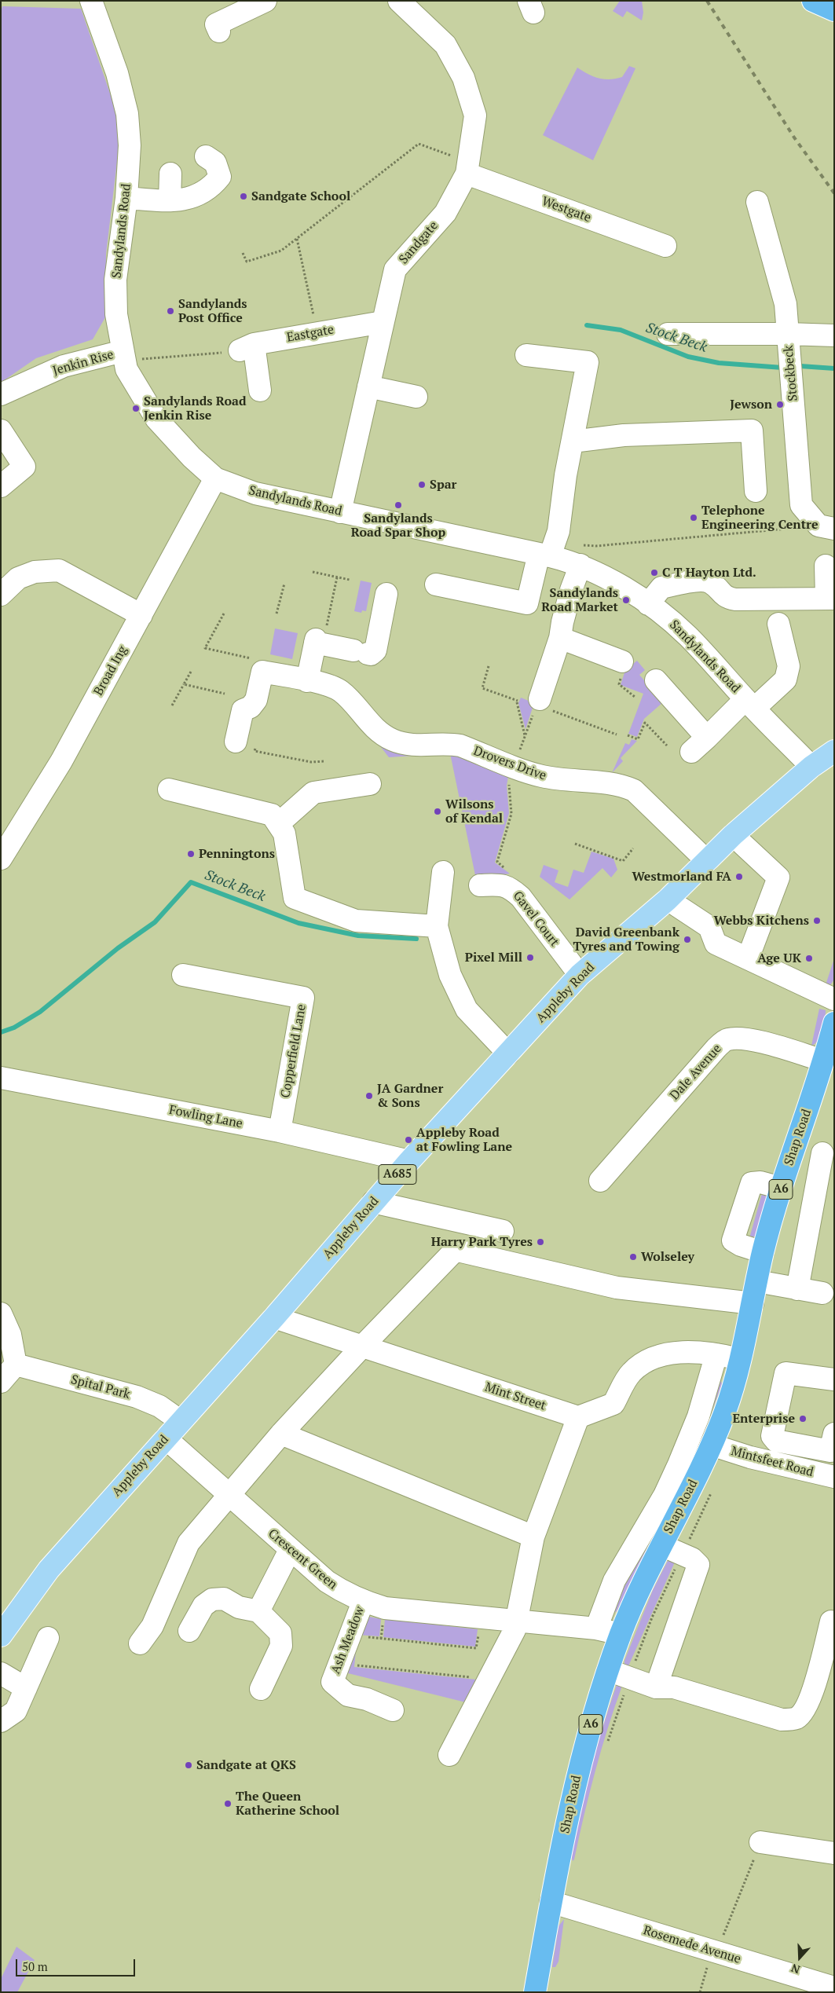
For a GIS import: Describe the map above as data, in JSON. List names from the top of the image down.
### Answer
{
  "streets": {
    "highway": ["Shap Road", "A6"],
    "main road": ["Appleby Road", "A685"],
    "street": [
      "Westgate",
      "Sandylands Road",
      "Sandgate",
      "Eastgate",
      "Jenkin Rise",
      "Stockbeck",
      "Broad Ing",
      "Drovers Drive",
      "Gavel Court",
      "Copperfield Lane",
      "Dale Avenue",
      "Fowling Lane",
      "Spital Park",
      "Mint Street",
      "Mintsfeet Road",
      "Crescent Green",
      "Ash Meadow",
      "Rosemede Avenue"
    ]
  },
  "crossings": [
    ["Westgate", "Sandgate"],
    ["Sandylands Road", "Sandgate"],
    ["Sandylands Road", "Jenkin Rise"],
    ["Sandylands Road", "Broad Ing"],
    ["Sandylands Road", "Appleby Road"],
    ["Sandgate", "Eastgate"],
    ["Drovers Drive", "Appleby Road"],
    ["Gavel Court", "Appleby Road"],
    ["Appleby Road", "Fowling Lane"],
    ["Appleby Road", "Spital Park"],
    ["Appleby Road", "Mint Street"],
    ["Appleby Road", "Crescent Green"],
    ["Copperfield Lane", "Fowling Lane"],
    ["Dale Avenue", "Shap Road"],
    ["Shap Road", "Mintsfeet Road"],
    ["Shap Road", "Crescent Green"],
    ["Shap Road", "Rosemede Avenue"],
    ["Crescent Green", "Ash Meadow"]
  ],
  "water": ["Stock Beck"],
  "places": [
    "Sandgate School",
    "Sandylands Post Office",
    "Jewson",
    "Sandylands Road Jenkin Rise",
    "Spar",
    "Sandylands Road Spar Shop",
    "Telephone Engineering Centre",
    "C T Hayton Ltd.",
    "Sandylands Road Market",
    "Wilsons of Kendal",
    "Penningtons",
    "Westmorland FA",
    "Webbs Kitchens",
    "David Greenbank Tyres and Towing",
    "Pixel Mill",
    "Age UK",
    "JA Gardner & Sons",
    "Appleby Road at Fowling Lane",
    "Harry Park Tyres",
    "Wolseley",
    "Enterprise",
    "Sandgate at QKS",
    "The Queen Katherine School"
  ],
  "scale_bar": "50 m",
  "north": "bottom"
}
